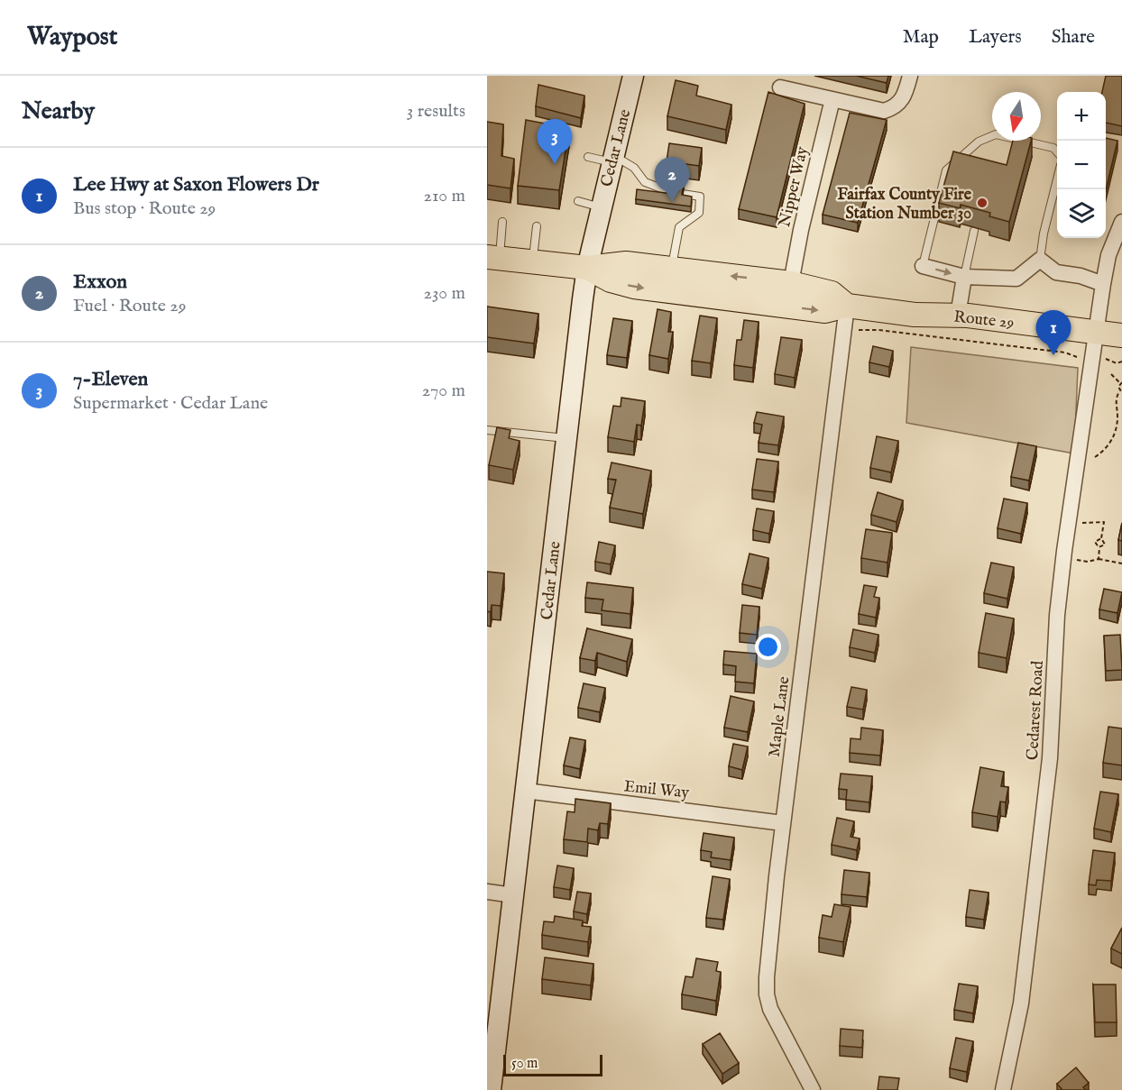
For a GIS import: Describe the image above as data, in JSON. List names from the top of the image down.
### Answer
{
  "streets": {
    "main road": ["Cedar Lane", "Route 29"],
    "street": [
      "Nipper Way",
      "Cedarest Road",
      "Maple Lane",
      "Emil Way"
    ]
  },
  "crossings": [
    ["Cedar Lane", "Route 29"],
    ["Cedar Lane", "Emil Way"],
    ["Nipper Way", "Route 29"],
    ["Route 29", "Cedarest Road"],
    ["Route 29", "Maple Lane"],
    ["Maple Lane", "Emil Way"]
  ],
  "places": ["Fairfax County Fire Station Number 30"],
  "scale_bar": "50 m",
  "north": "bottom",
  "page": {
    "header": "Waypost",
    "nav": ["Map", "Layers", "Share"],
    "heading": ["Nearby", "3 results"],
    "map_buttons": ["+", "−"],
    "pins": ["3", "2", "1"],
    "list": [
      {
        "mark": "1",
        "name": "Lee Hwy at Saxon Flowers Dr",
        "note": "Bus stop · Route 29",
        "value": "210 m"
      },
      {
        "mark": "2",
        "name": "Exxon",
        "note": "Fuel · Route 29",
        "value": "230 m"
      },
      {
        "mark": "3",
        "name": "7-Eleven",
        "note": "Supermarket · Cedar Lane",
        "value": "270 m"
      }
    ],
    "scale": "50 m"
  }
}
